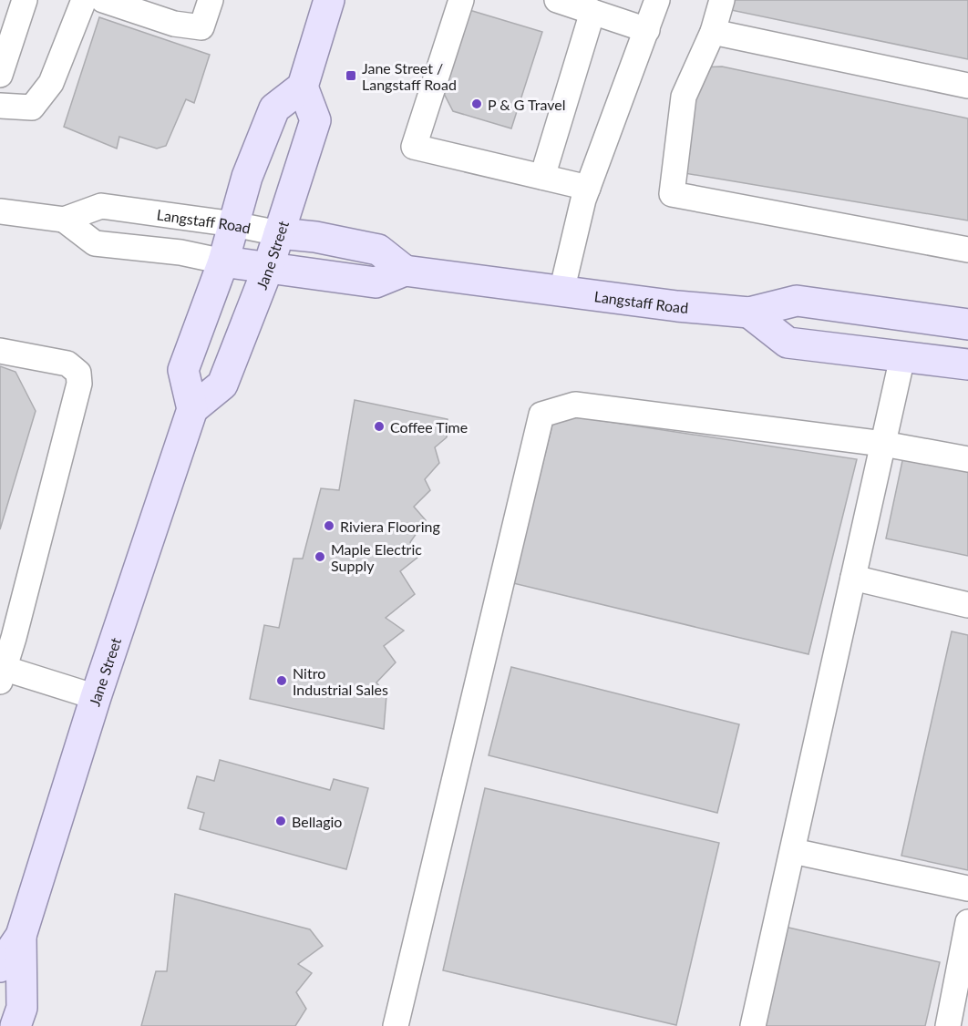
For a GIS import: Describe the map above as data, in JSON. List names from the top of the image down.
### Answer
{
  "streets": {
    "main road": ["Langstaff Road", "Jane Street"]
  },
  "crossings": [
    ["Langstaff Road", "Jane Street"]
  ],
  "places": {
    "transit": ["Jane Street / Langstaff Road"],
    "other": [
      "P & G Travel",
      "Coffee Time",
      "Riviera Flooring",
      "Maple Electric Supply",
      "Nitro Industrial Sales",
      "Bellagio"
    ]
  }
}
